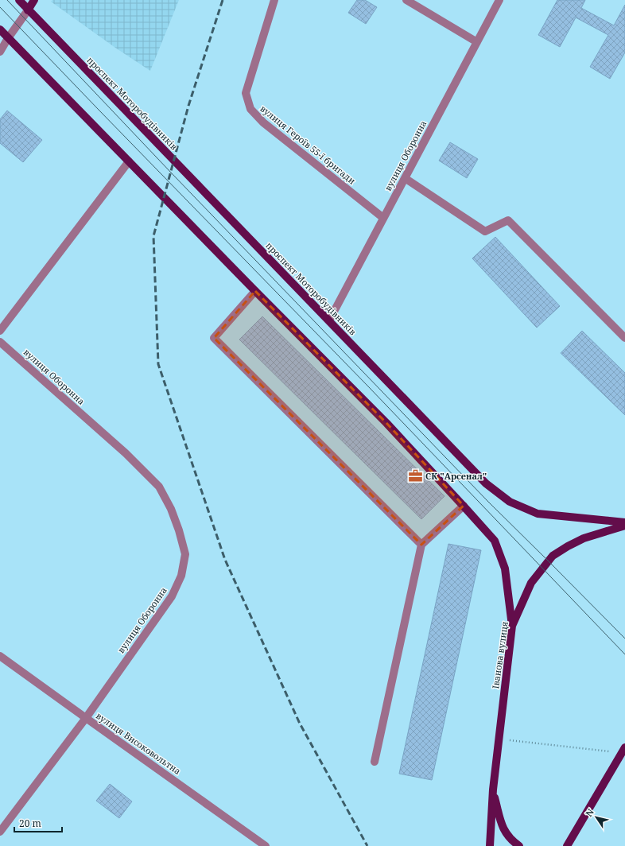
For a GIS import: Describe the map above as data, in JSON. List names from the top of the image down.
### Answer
{
  "streets": {
    "main road": ["проспект Моторобудівників", "Іванова вулиця"],
    "street": ["вулиця Героїв 55-ї бригади", "вулиця Оборонна", "вулиця Високовольтна"]
  },
  "crossings": [
    ["проспект Моторобудівників", "вулиця Оборонна"],
    ["вулиця Героїв 55-ї бригади", "вулиця Оборонна"],
    ["вулиця Оборонна", "вулиця Високовольтна"]
  ],
  "places": {
    "office": ["СК \"Арсенал\""]
  },
  "scale_bar": "20 m",
  "north": "top left"
}
